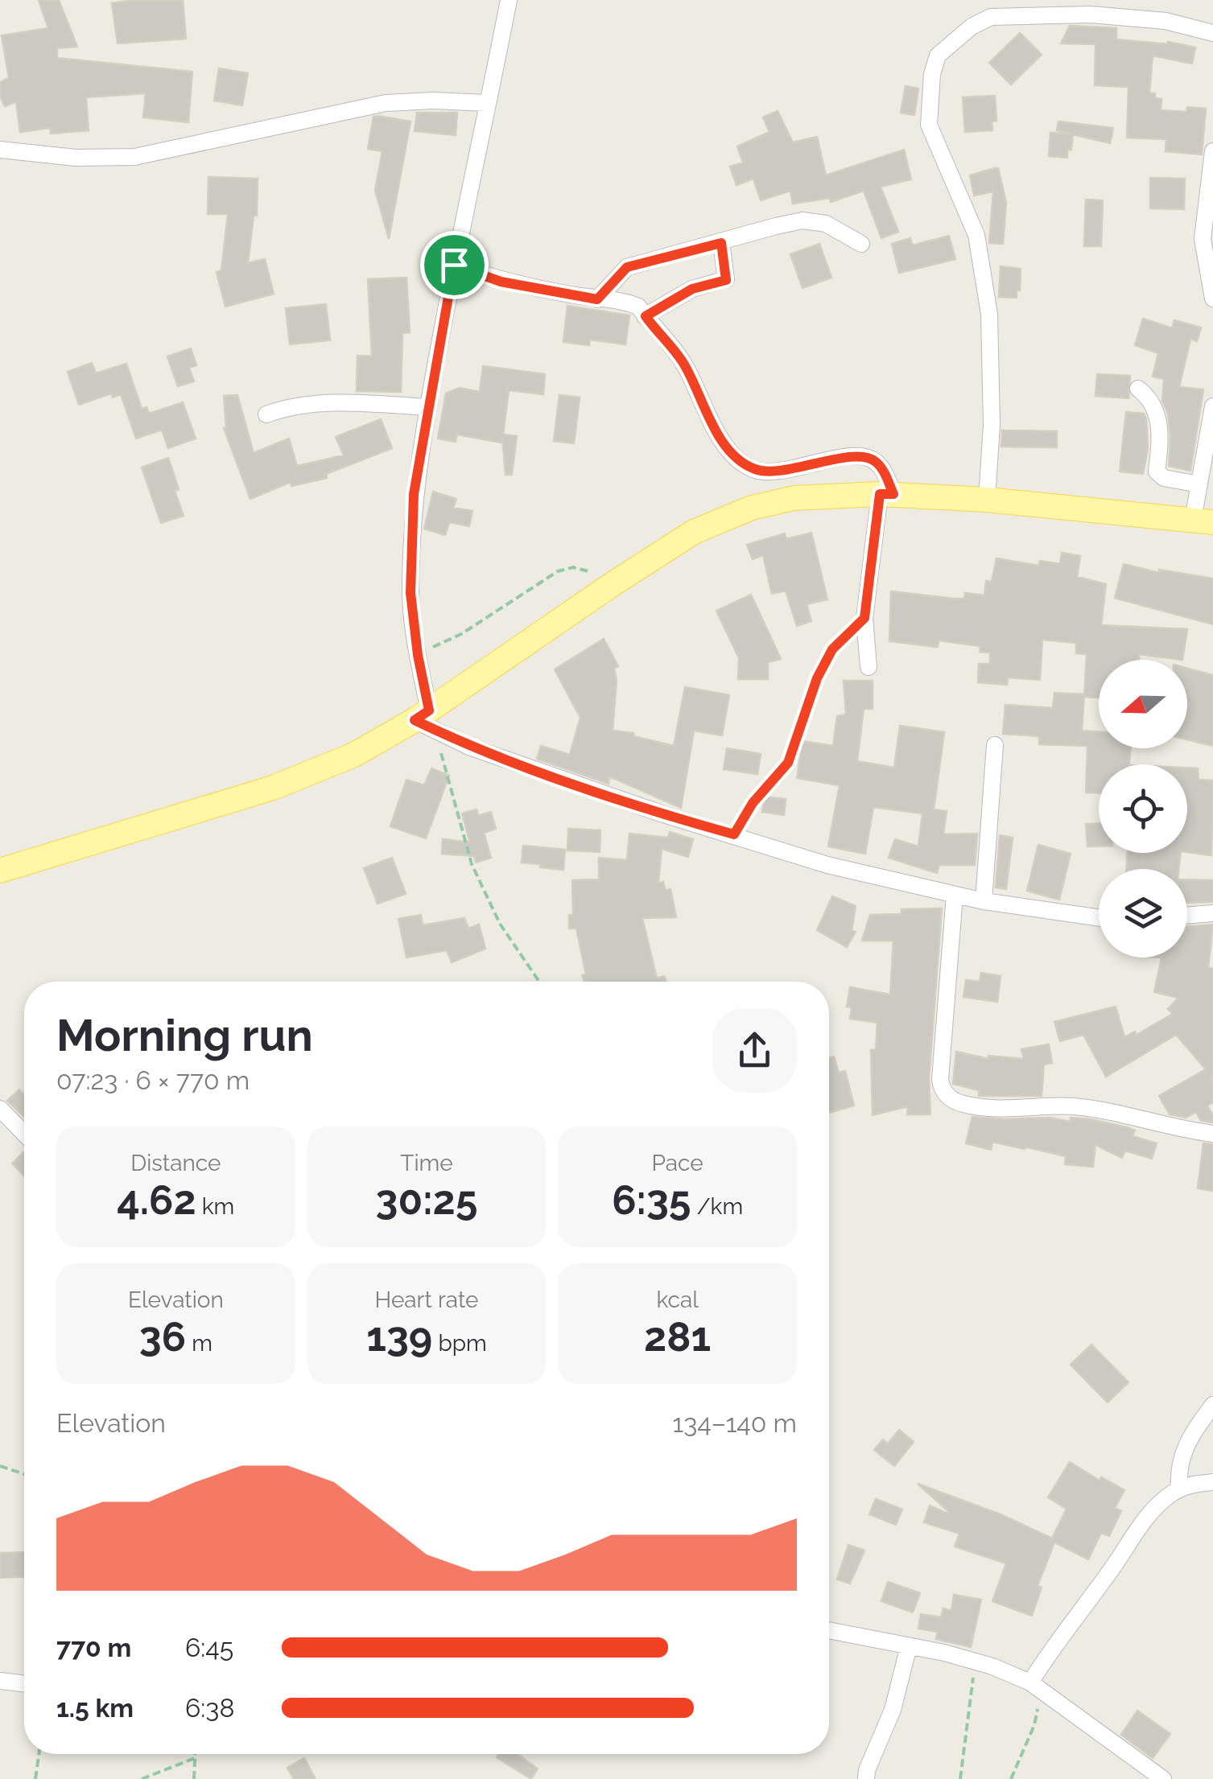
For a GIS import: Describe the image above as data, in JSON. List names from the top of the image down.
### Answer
{
  "north": "left",
  "page": {
    "heading": ["Morning run", "07:23 · 6 × 770 m"],
    "stats": [
      ["Distance", "4.62 km"],
      ["Time", "30:25"],
      ["Pace", "6:35 /km"],
      ["Elevation", "36 m"],
      ["Heart rate", "139 bpm"],
      ["kcal", "281"]
    ],
    "chart": ["Elevation", "134–140 m"],
    "list": [
      {
        "name": "770 m",
        "note": "6:45"
      },
      {
        "name": "1.5 km",
        "note": "6:38"
      }
    ]
  }
}
